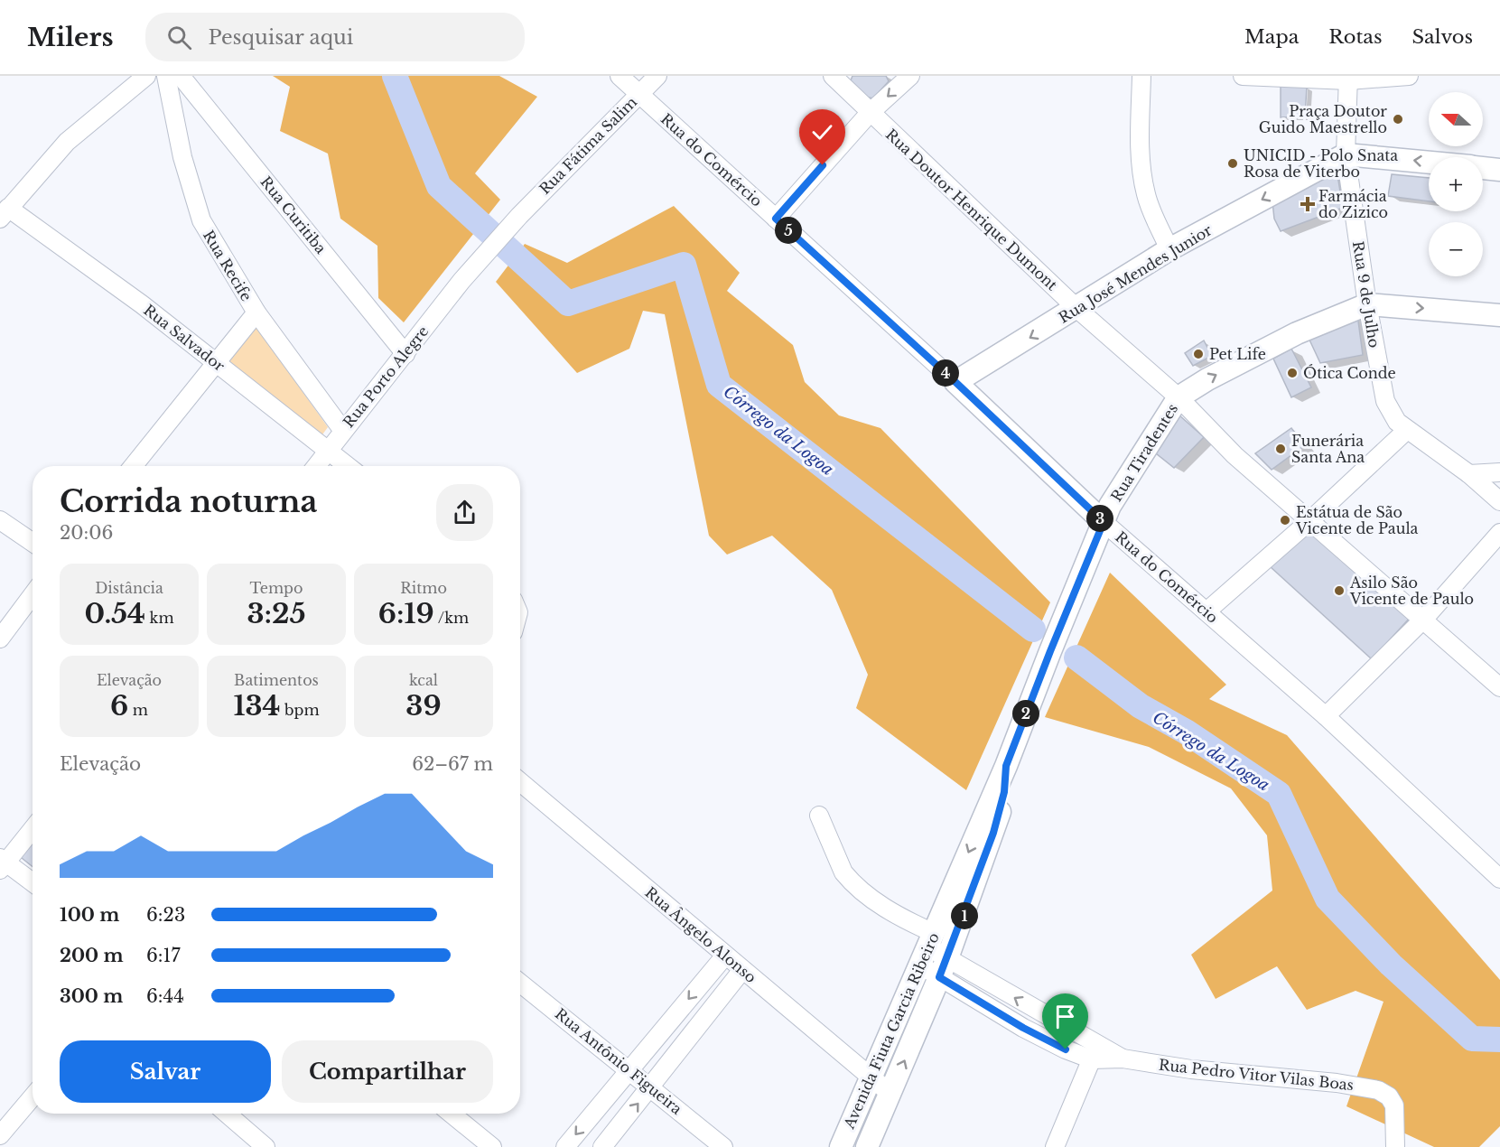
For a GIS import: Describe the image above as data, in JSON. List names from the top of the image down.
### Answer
{
  "streets": {
    "main road": [
      "Rua do Comércio",
      "Rua José Mendes Junior",
      "Rua Tiradentes",
      "Avenida Fiuta Garcia Ribeiro"
    ],
    "street": [
      "Rua Fátima Salim",
      "Rua Doutor Henrique Dumont",
      "Rua Curitiba",
      "Rua Recife",
      "Rua 9 de Julho",
      "Rua Salvador",
      "Rua Porto Alegre",
      "Rua Ângelo Alonso",
      "Rua Antônio Figueira",
      "Rua Pedro Vitor Vilas Boas"
    ]
  },
  "crossings": [
    ["Rua Fátima Salim", "Rua do Comércio"],
    ["Rua Fátima Salim", "Rua Porto Alegre"],
    ["Rua do Comércio", "Rua José Mendes Junior"],
    ["Rua do Comércio", "Rua Tiradentes"],
    ["Rua do Comércio", "Avenida Fiuta Garcia Ribeiro"],
    ["Rua Doutor Henrique Dumont", "Rua José Mendes Junior"],
    ["Rua Doutor Henrique Dumont", "Rua Tiradentes"],
    ["Rua Curitiba", "Rua Porto Alegre"],
    ["Rua Recife", "Rua Porto Alegre"],
    ["Rua José Mendes Junior", "Rua 9 de Julho"],
    ["Rua 9 de Julho", "Rua Tiradentes"],
    ["Rua Salvador", "Rua Porto Alegre"],
    ["Rua Tiradentes", "Avenida Fiuta Garcia Ribeiro"],
    ["Rua Ângelo Alonso", "Avenida Fiuta Garcia Ribeiro"],
    ["Avenida Fiuta Garcia Ribeiro", "Rua Pedro Vitor Vilas Boas"]
  ],
  "one_way": ["Rua José Mendes Junior", "Rua Tiradentes"],
  "water": ["Córrego da Logoa"],
  "places": {
    "other": [
      "Praça Doutor Guido Maestrello",
      "UNICID - Polo Snata Rosa de Viterbo",
      "Pet Life",
      "Ótica Conde",
      "Funerária Santa Ana",
      "Estátua de São Vicente de Paula",
      "Asilo São Vicente de Paulo"
    ],
    "health": ["Farmácia do Zizico"]
  },
  "north": "left",
  "page": {
    "header": "Milers",
    "search": "Pesquisar aqui",
    "nav": ["Mapa", "Rotas", "Salvos"],
    "map_buttons": ["+", "−"],
    "pins": [
      "5",
      "4",
      "3",
      "2",
      "1"
    ],
    "heading": ["Corrida noturna", "20:06"],
    "stats": [
      ["Distância", "0.54 km"],
      ["Tempo", "3:25"],
      ["Ritmo", "6:19 /km"],
      ["Elevação", "6 m"],
      ["Batimentos", "134 bpm"],
      ["kcal", "39"]
    ],
    "chart": ["Elevação", "62–67 m"],
    "list": [
      {
        "name": "100 m",
        "note": "6:23"
      },
      {
        "name": "200 m",
        "note": "6:17"
      },
      {
        "name": "300 m",
        "note": "6:44"
      }
    ],
    "buttons": ["Salvar", "Compartilhar"]
  }
}
